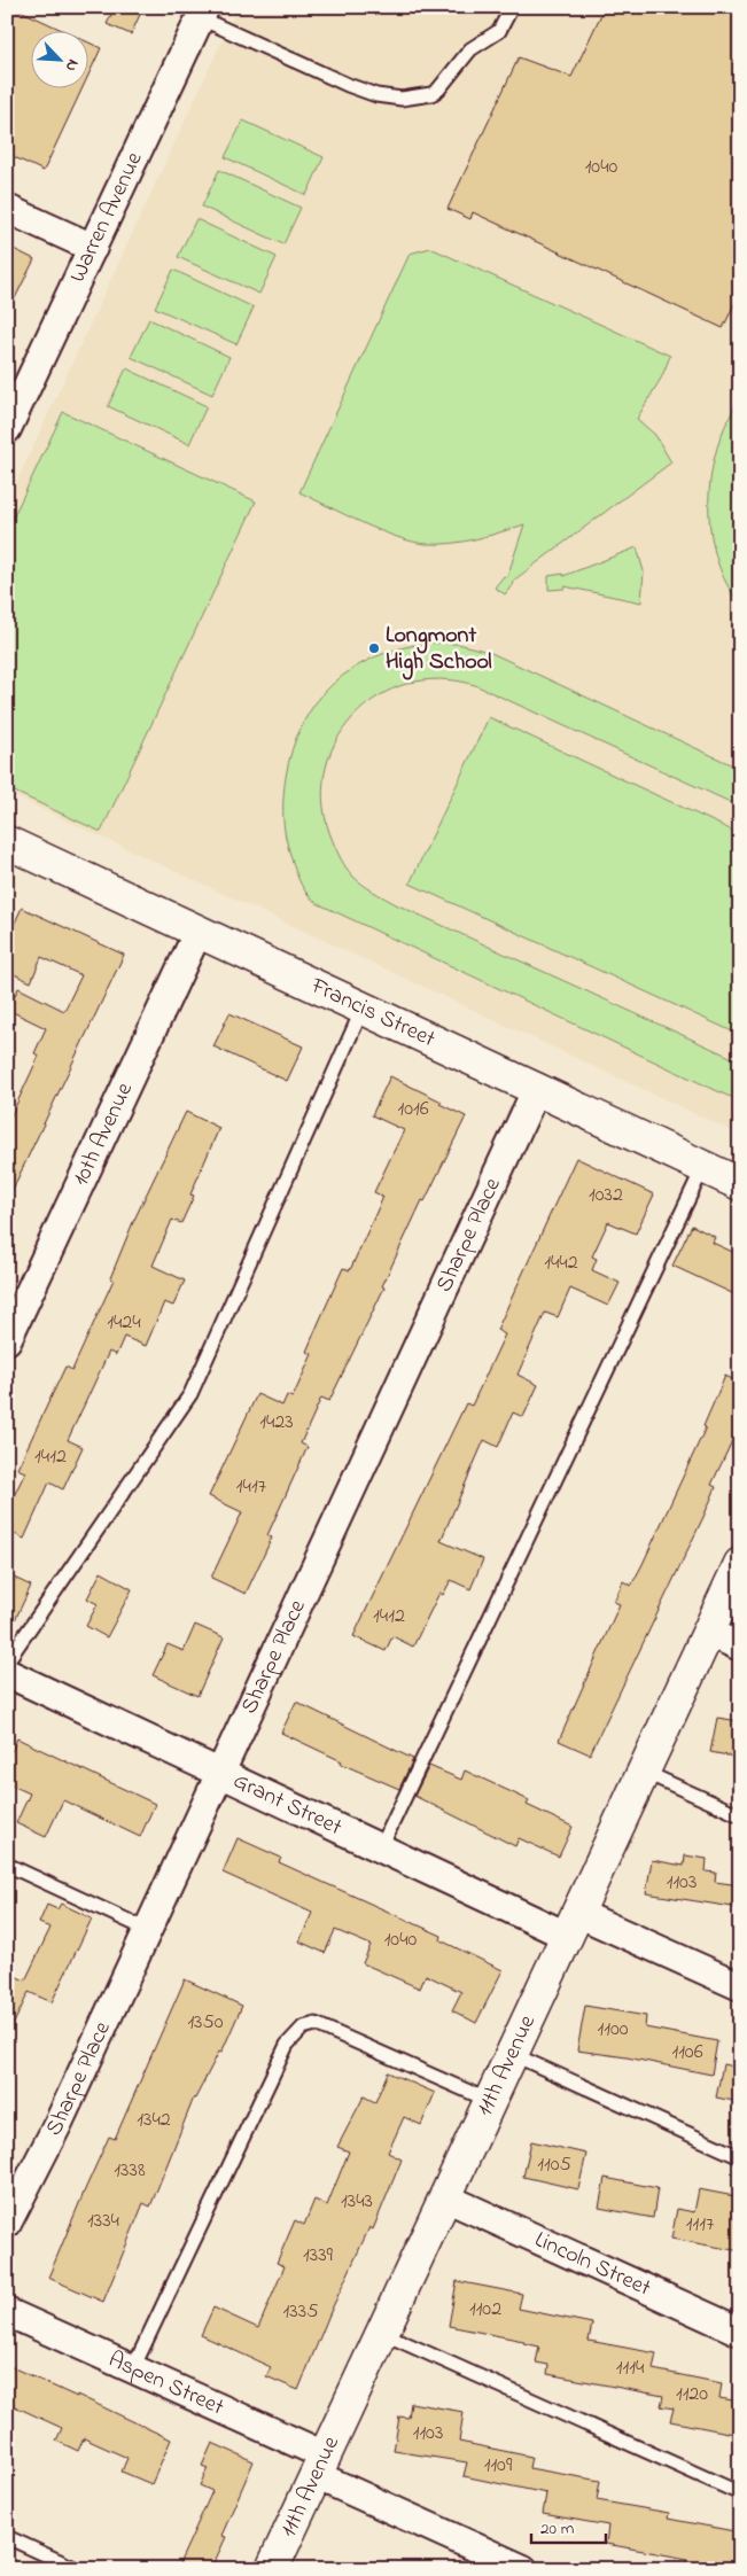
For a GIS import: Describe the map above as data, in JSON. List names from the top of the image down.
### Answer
{
  "streets": {
    "street": [
      "Warren Avenue",
      "Francis Street",
      "10th Avenue",
      "Sharpe Place",
      "Grant Street",
      "11th Avenue",
      "Lincoln Street",
      "Aspen Street"
    ]
  },
  "crossings": [
    ["Francis Street", "10th Avenue"],
    ["Francis Street", "Sharpe Place"],
    ["Sharpe Place", "Grant Street"],
    ["Grant Street", "11th Avenue"],
    ["11th Avenue", "Lincoln Street"],
    ["11th Avenue", "Aspen Street"]
  ],
  "places": ["Longmont High School"],
  "house_numbers": [
    "1040",
    "1016",
    "1032",
    "1442",
    "1424",
    "1423",
    "1412",
    "1417",
    "1412",
    "1103",
    "1040",
    "1350",
    "1100",
    "1106",
    "1342",
    "1105",
    "1338",
    "1343",
    "1334",
    "1117",
    "1339",
    "1102",
    "1335",
    "1114",
    "1120",
    "1103",
    "1109"
  ],
  "scale_bar": "20 m",
  "north": "bottom right"
}
